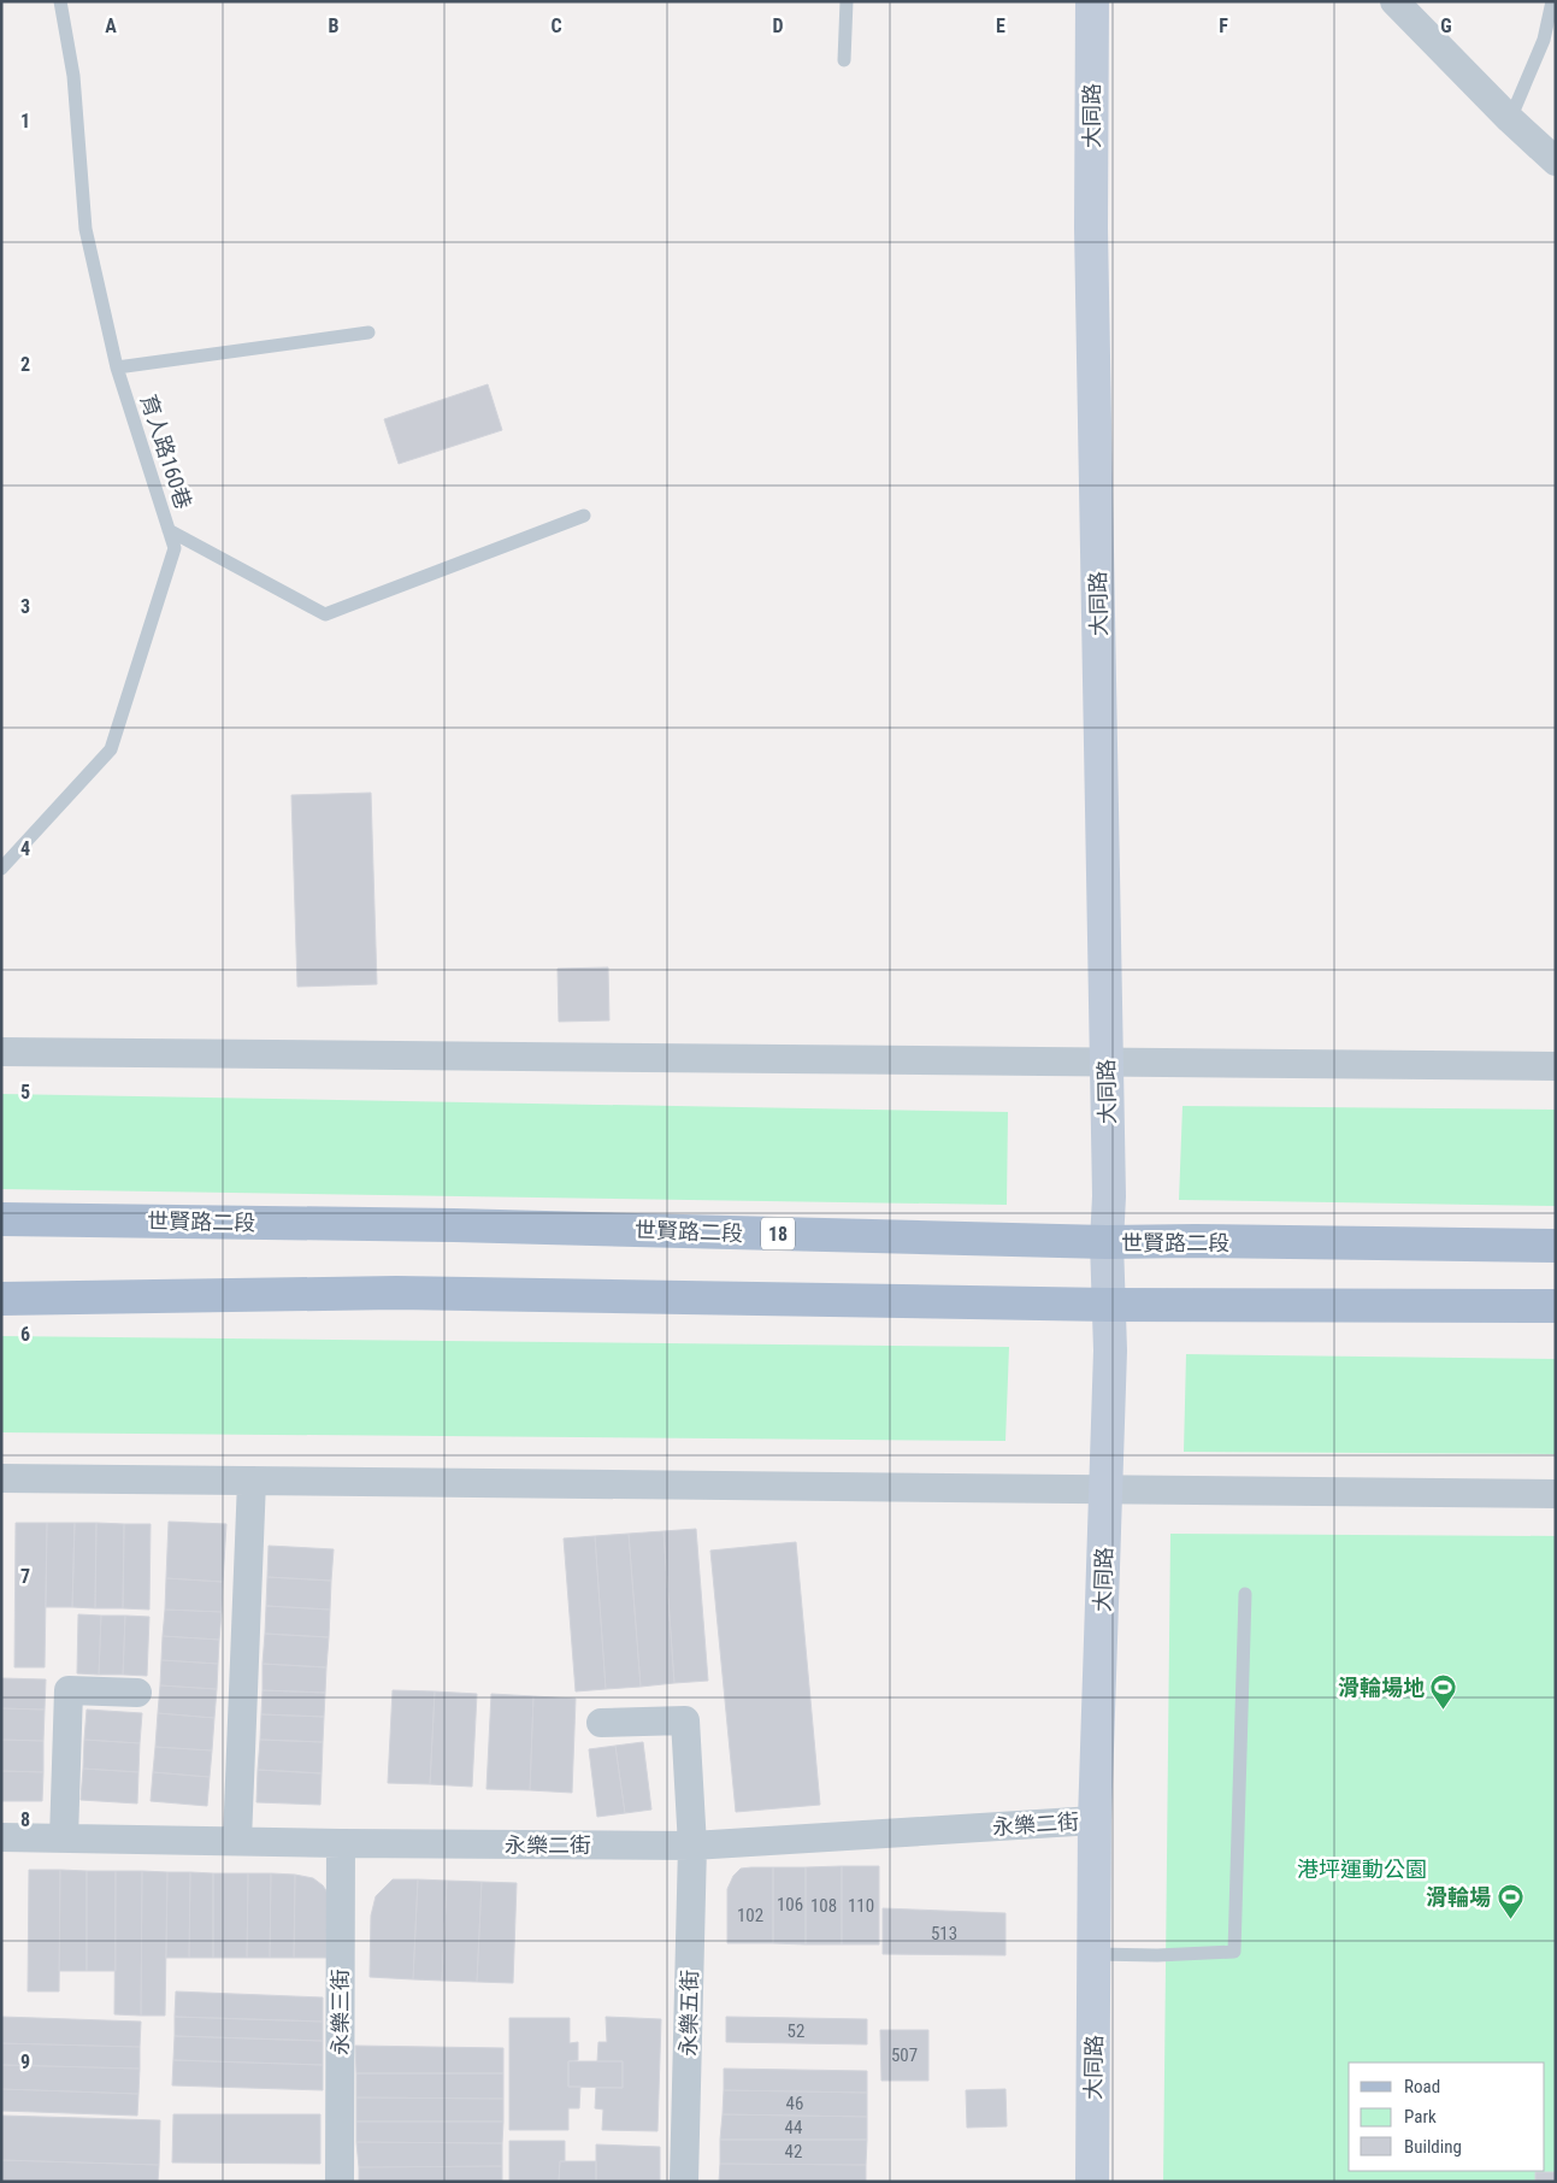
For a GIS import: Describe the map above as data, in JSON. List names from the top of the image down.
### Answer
{
  "streets": {
    "main road": ["世賢路二段", "18"],
    "street": [
      "大同路",
      "永樂二街",
      "永樂三街",
      "永樂五街"
    ],
    "lane": ["育人路160巷"]
  },
  "crossings": [
    ["大同路", "世賢路二段"],
    ["大同路", "永樂二街"],
    ["永樂二街", "永樂三街"],
    ["永樂二街", "永樂五街"]
  ],
  "parks": ["港坪運動公園"],
  "places": {
    "sports": ["滑輪場地", "滑輪場"]
  },
  "house_numbers": [
    "106",
    "108",
    "110",
    "102",
    "513",
    "52",
    "507",
    "46",
    "44",
    "42"
  ],
  "legend": ["Road", "Park", "Building"],
  "grid": {
    "columns": [
      "A",
      "B",
      "C",
      "D",
      "E",
      "F",
      "G"
    ],
    "rows": [
      "1",
      "2",
      "3",
      "4",
      "5",
      "6",
      "7",
      "8",
      "9"
    ]
  }
}
